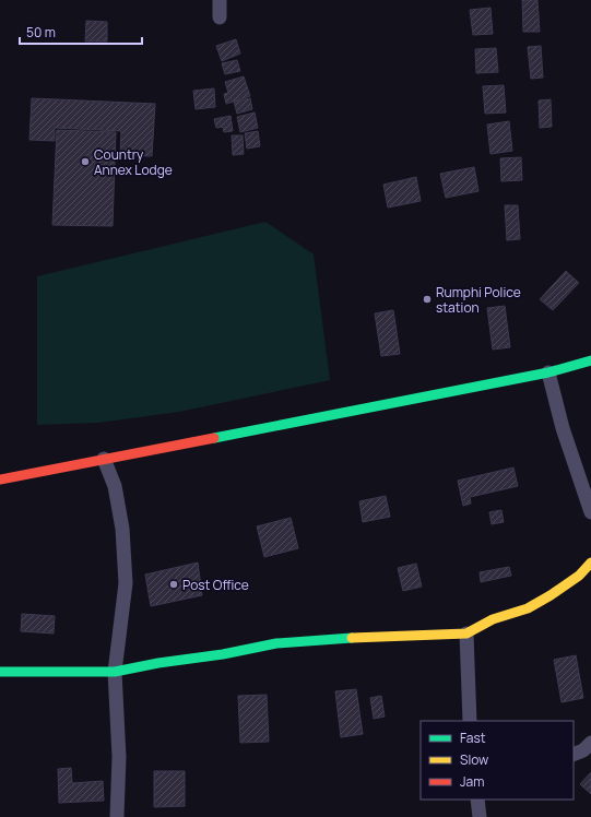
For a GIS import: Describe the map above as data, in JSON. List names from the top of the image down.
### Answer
{
  "places": ["Country Annex Lodge", "Rumphi Police station", "Post Office"],
  "legend": ["Fast", "Slow", "Jam"],
  "scale_bar": "50 m"
}
